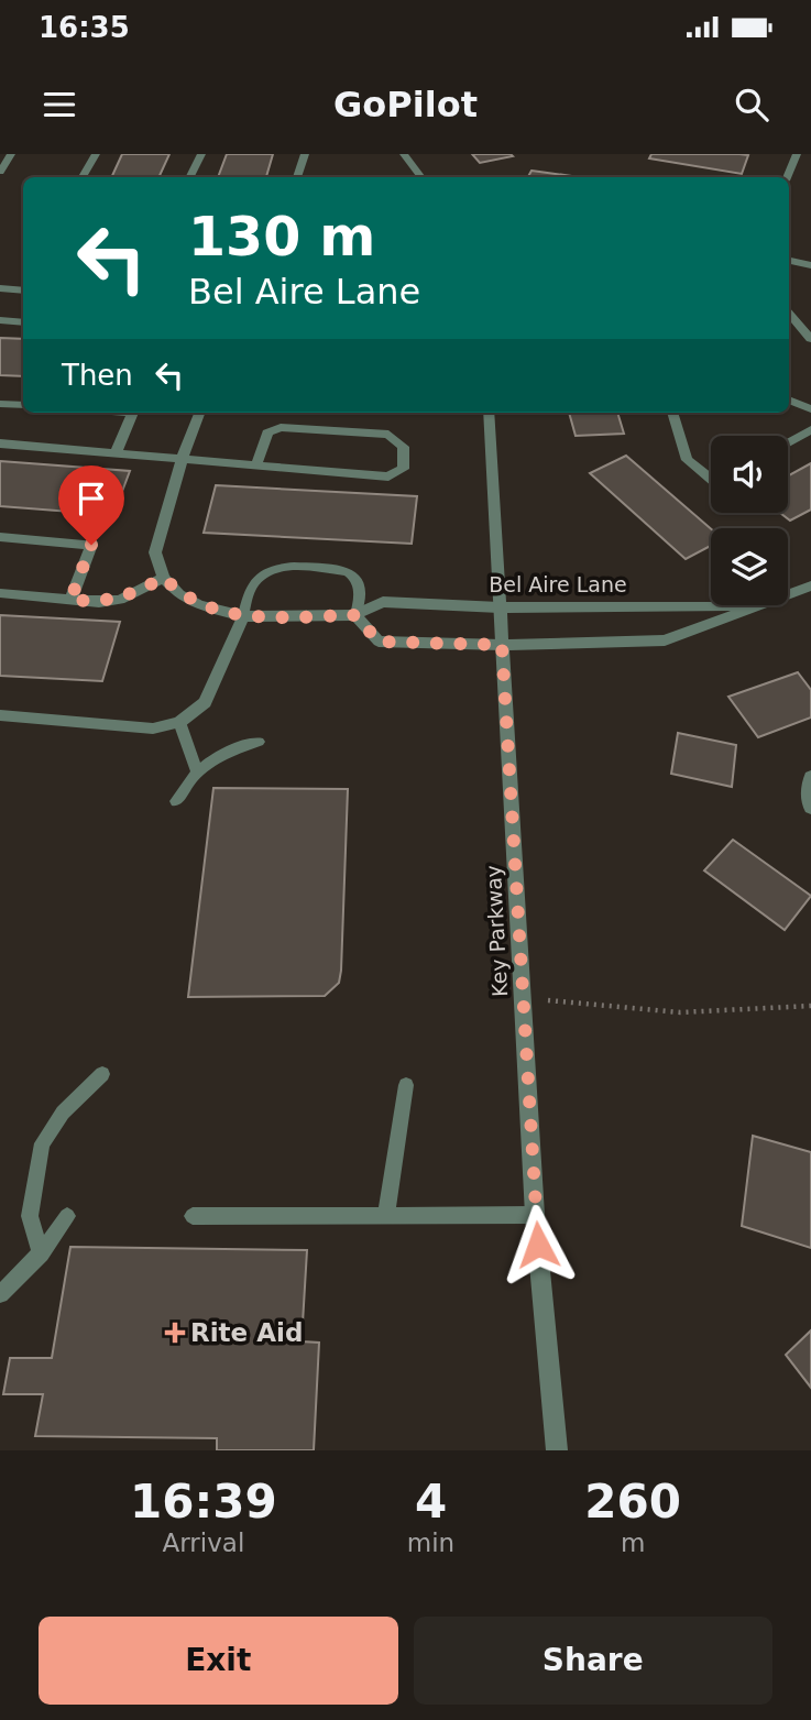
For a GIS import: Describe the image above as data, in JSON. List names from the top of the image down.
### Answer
{
  "streets": {
    "street": ["Bel Aire Lane", "Key Parkway"]
  },
  "crossings": [
    ["Bel Aire Lane", "Key Parkway"]
  ],
  "places": {
    "health": ["Rite Aid"]
  },
  "page": {
    "status": "16:35",
    "header": "GoPilot",
    "turn": ["130 m", "Bel Aire Lane"],
    "then": "Then",
    "eta": [
      "16:39",
      "Arrival",
      "4",
      "min",
      "260",
      "m"
    ],
    "buttons": ["Exit", "Share"]
  }
}
